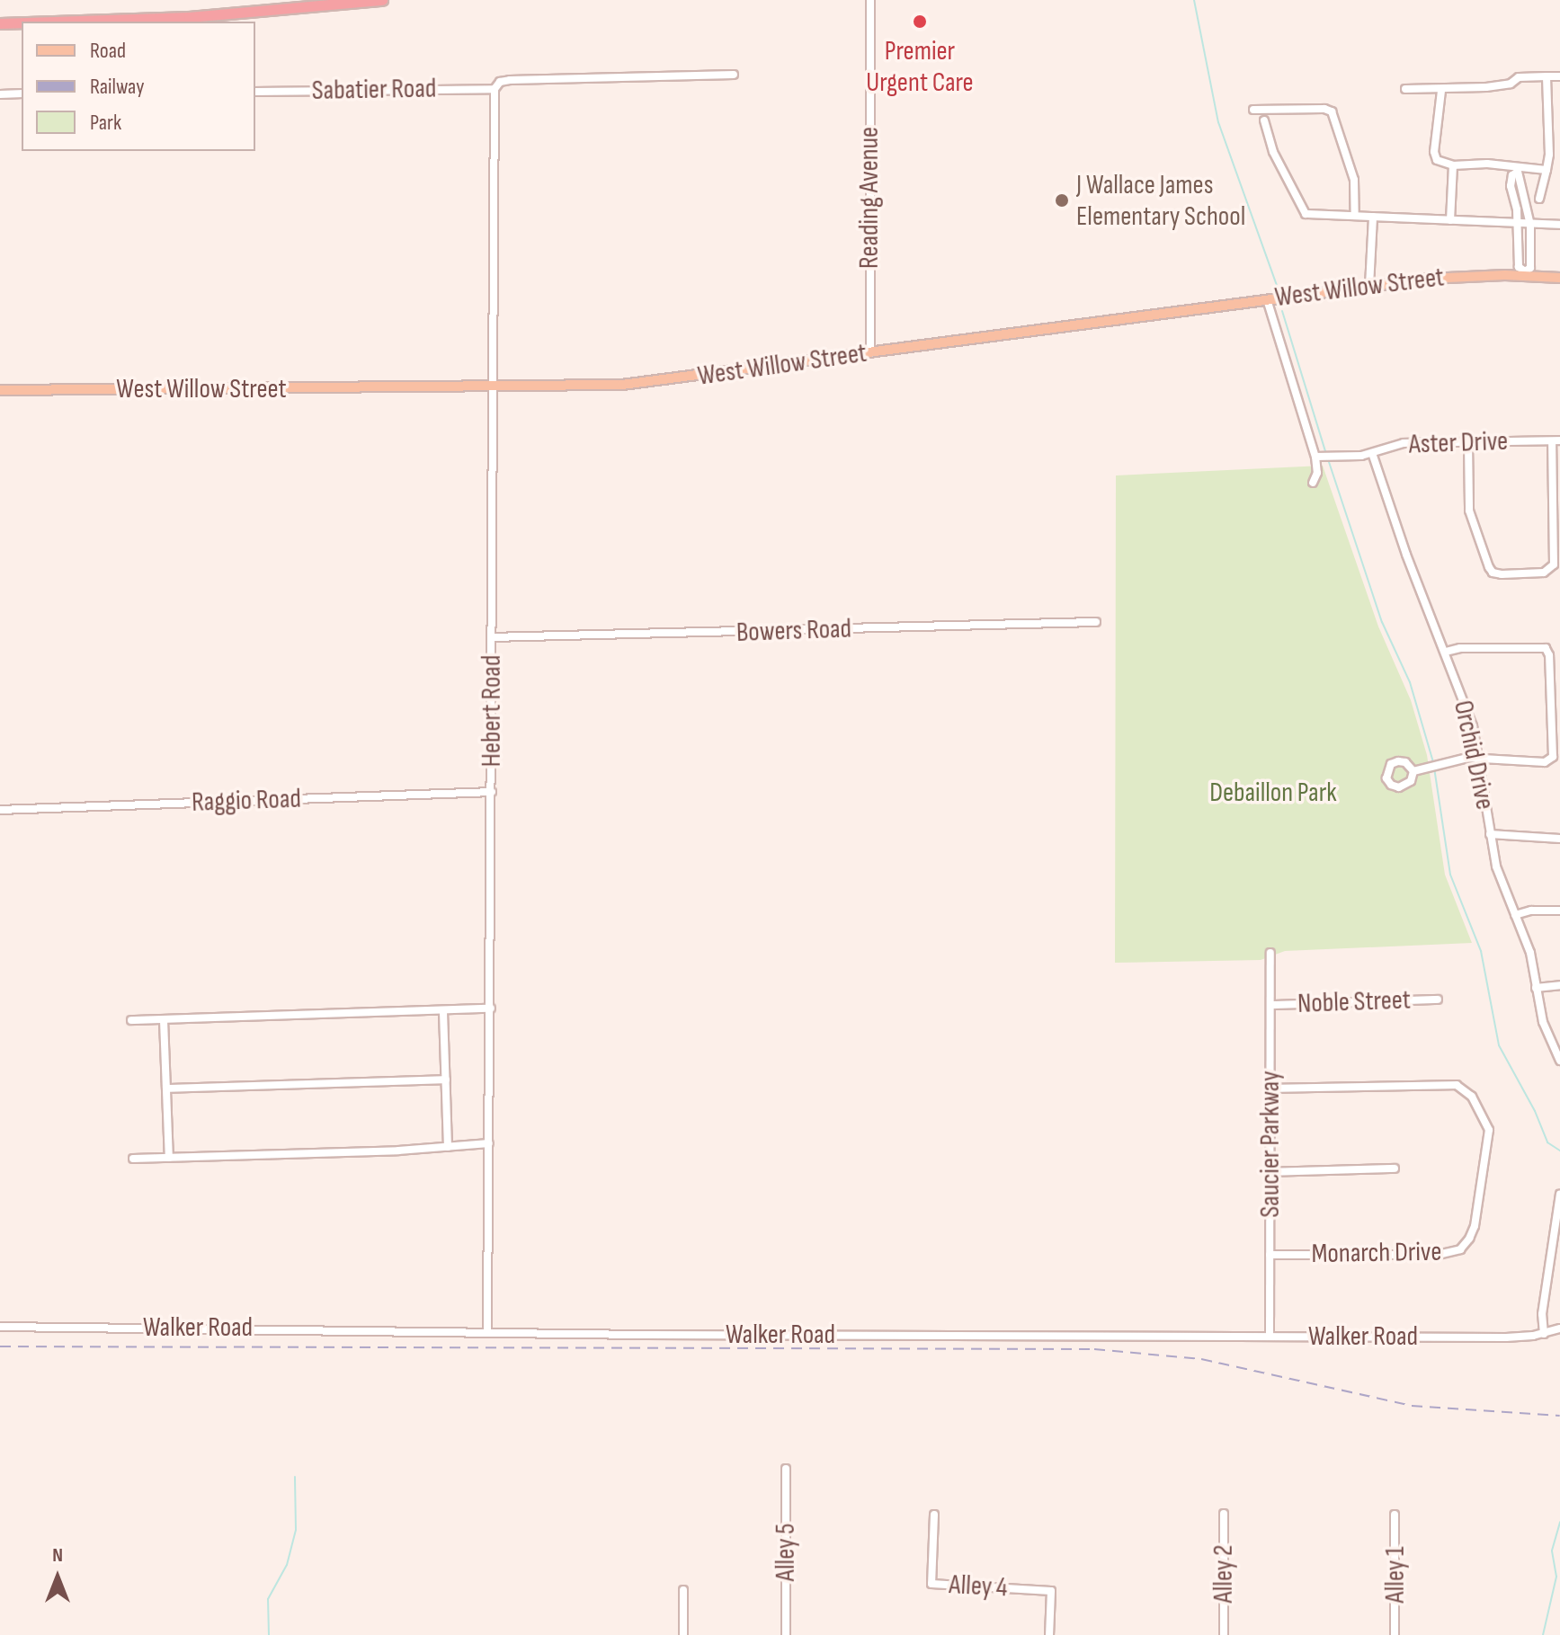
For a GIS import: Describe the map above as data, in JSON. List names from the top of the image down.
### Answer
{
  "streets": {
    "main road": ["West Willow Street"],
    "street": [
      "Sabatier Road",
      "Reading Avenue",
      "Aster Drive",
      "Bowers Road",
      "Hebert Road",
      "Orchid Drive",
      "Raggio Road",
      "Noble Street",
      "Saucier Parkway",
      "Monarch Drive",
      "Walker Road",
      "Alley 5",
      "Alley 2",
      "Alley 1",
      "Alley 4"
    ]
  },
  "crossings": [
    ["Sabatier Road", "Hebert Road"],
    ["Reading Avenue", "West Willow Street"],
    ["West Willow Street", "Hebert Road"],
    ["Aster Drive", "Orchid Drive"],
    ["Bowers Road", "Hebert Road"],
    ["Hebert Road", "Raggio Road"],
    ["Hebert Road", "Walker Road"],
    ["Noble Street", "Saucier Parkway"],
    ["Saucier Parkway", "Monarch Drive"],
    ["Saucier Parkway", "Walker Road"]
  ],
  "parks": ["Debaillon Park"],
  "places": ["Premier Urgent Care", "J Wallace James Elementary School"],
  "legend": ["Road", "Railway", "Park"],
  "north": "top"
}
